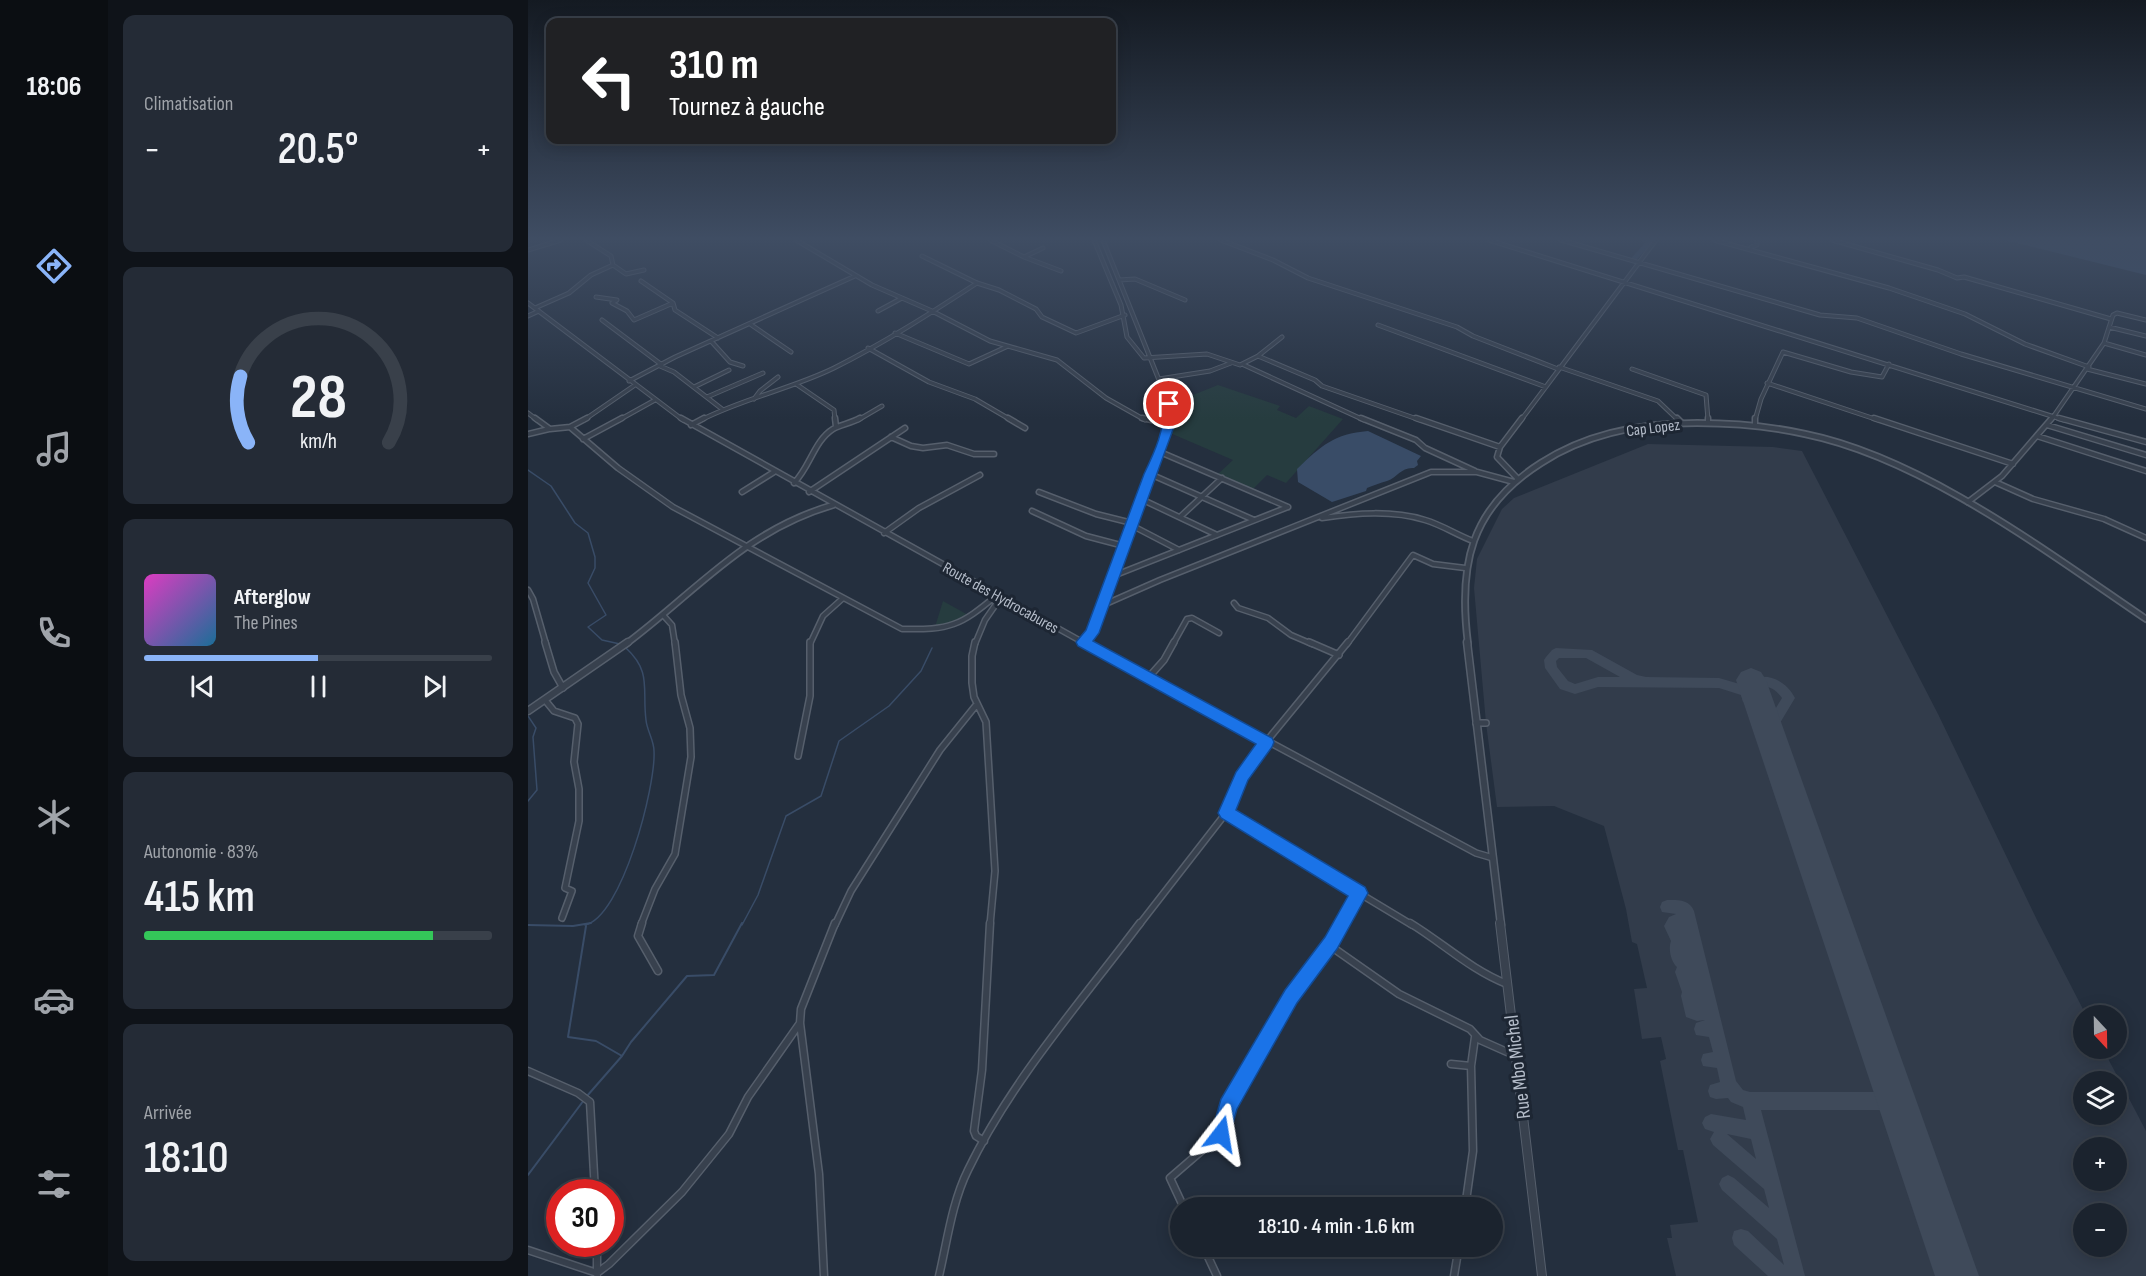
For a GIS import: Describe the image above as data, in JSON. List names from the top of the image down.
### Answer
{
  "streets": {
    "street": ["Cap Lopez", "Route des Hydrocabures", "Rue Mbo Michel"]
  },
  "crossings": [
    ["Cap Lopez", "Route des Hydrocabures"],
    ["Cap Lopez", "Rue Mbo Michel"],
    ["Route des Hydrocabures", "Rue Mbo Michel"]
  ],
  "north": "bottom",
  "page": {
    "tabs": "18:06",
    "tile": [
      "Climatisation",
      ["Autonomie · 83%", "415 km"],
      ["Arrivée", "18:10"]
    ],
    "turn": ["310 m", "Tournez à gauche"],
    "heat": ["−", "20.5°", "+"],
    "song": ["Afterglow", "The Pines"],
    "map_buttons": ["+", "−"],
    "limit": "30",
    "trip": "18:10 · 4 min · 1.6 km",
    "gauge": ["28", "km/h"]
  }
}
